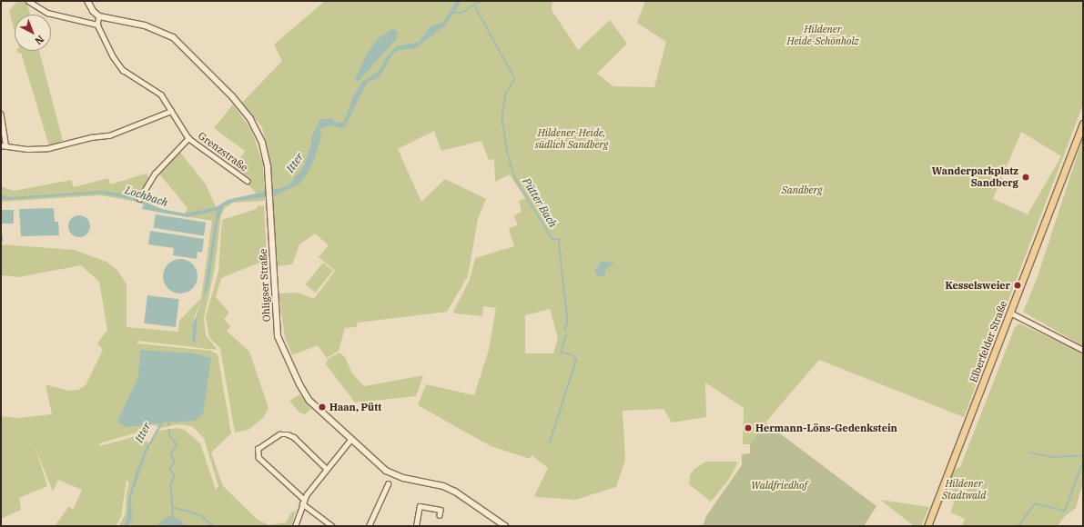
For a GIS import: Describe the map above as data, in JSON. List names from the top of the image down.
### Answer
{
  "streets": {
    "main road": ["Ohligser Straße", "Elberfelder Straße"],
    "street": ["Grenzstraße"]
  },
  "water": ["Itter", "Lochbach", "Pütter Bach"],
  "parks": [
    "Hildener Heide-Schönholz",
    "Hildener-Heide, südlich Sandberg",
    "Sandberg",
    "Hildener Stadtwald",
    "Waldfriedhof"
  ],
  "places": [
    "Wanderparkplatz Sandberg",
    "Kesselsweier",
    "Haan, Pütt",
    "Hermann-Löns-Gedenkstein"
  ],
  "north": "bottom right"
}
